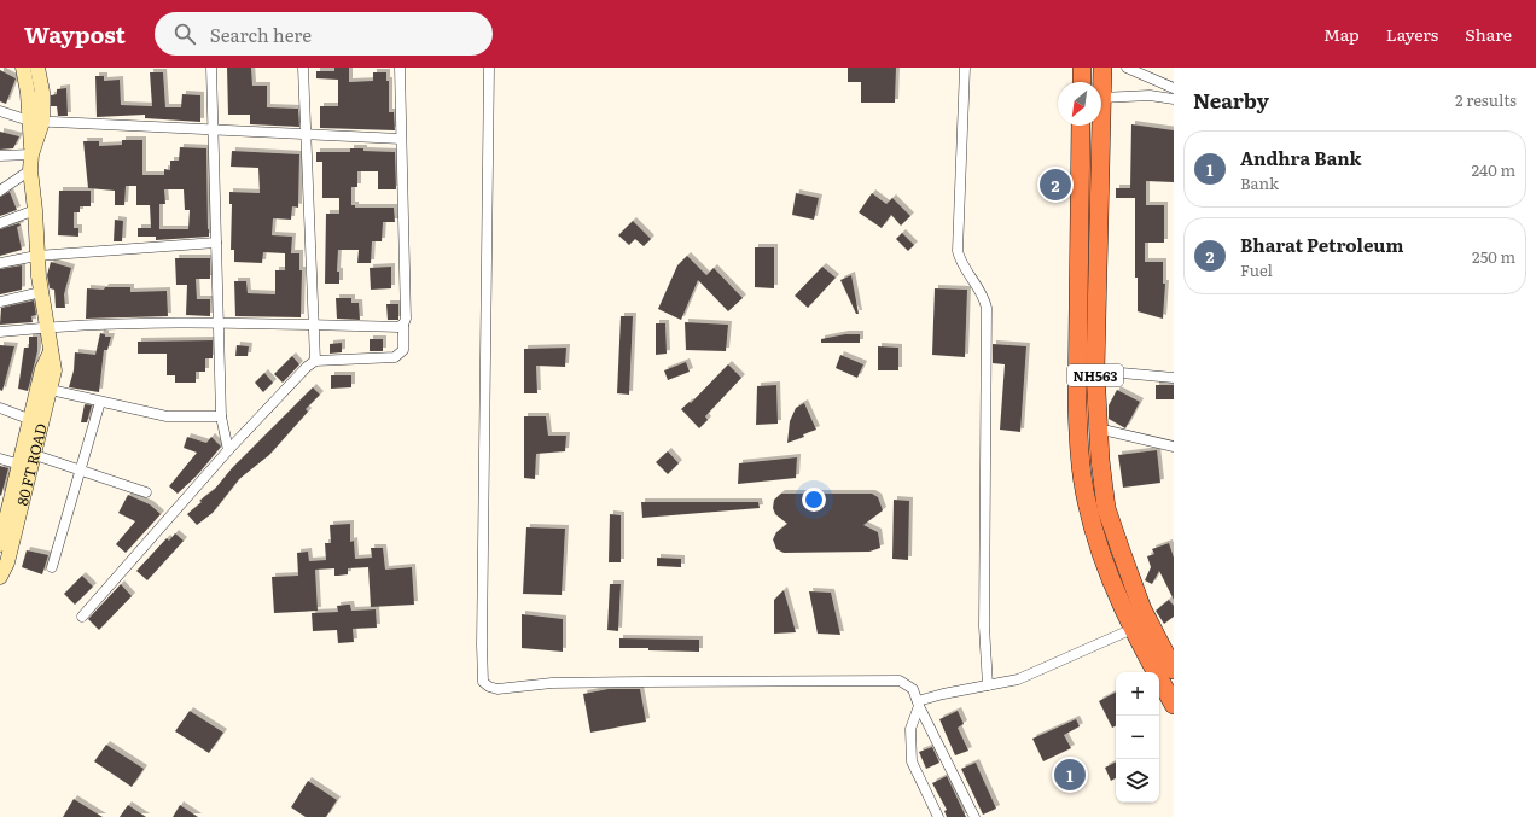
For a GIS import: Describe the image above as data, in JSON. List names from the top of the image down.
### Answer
{
  "streets": {
    "highway": ["NH563"],
    "street": ["80 FT ROAD"]
  },
  "north": "bottom left",
  "page": {
    "header": "Waypost",
    "search": "Search here",
    "nav": ["Map", "Layers", "Share"],
    "heading": ["Nearby", "2 results"],
    "list": [
      {
        "mark": "1",
        "name": "Andhra Bank",
        "note": "Bank",
        "value": "240 m"
      },
      {
        "mark": "2",
        "name": "Bharat Petroleum",
        "note": "Fuel",
        "value": "250 m"
      }
    ],
    "pins": ["2", "1"],
    "map_buttons": ["+", "−"]
  }
}
